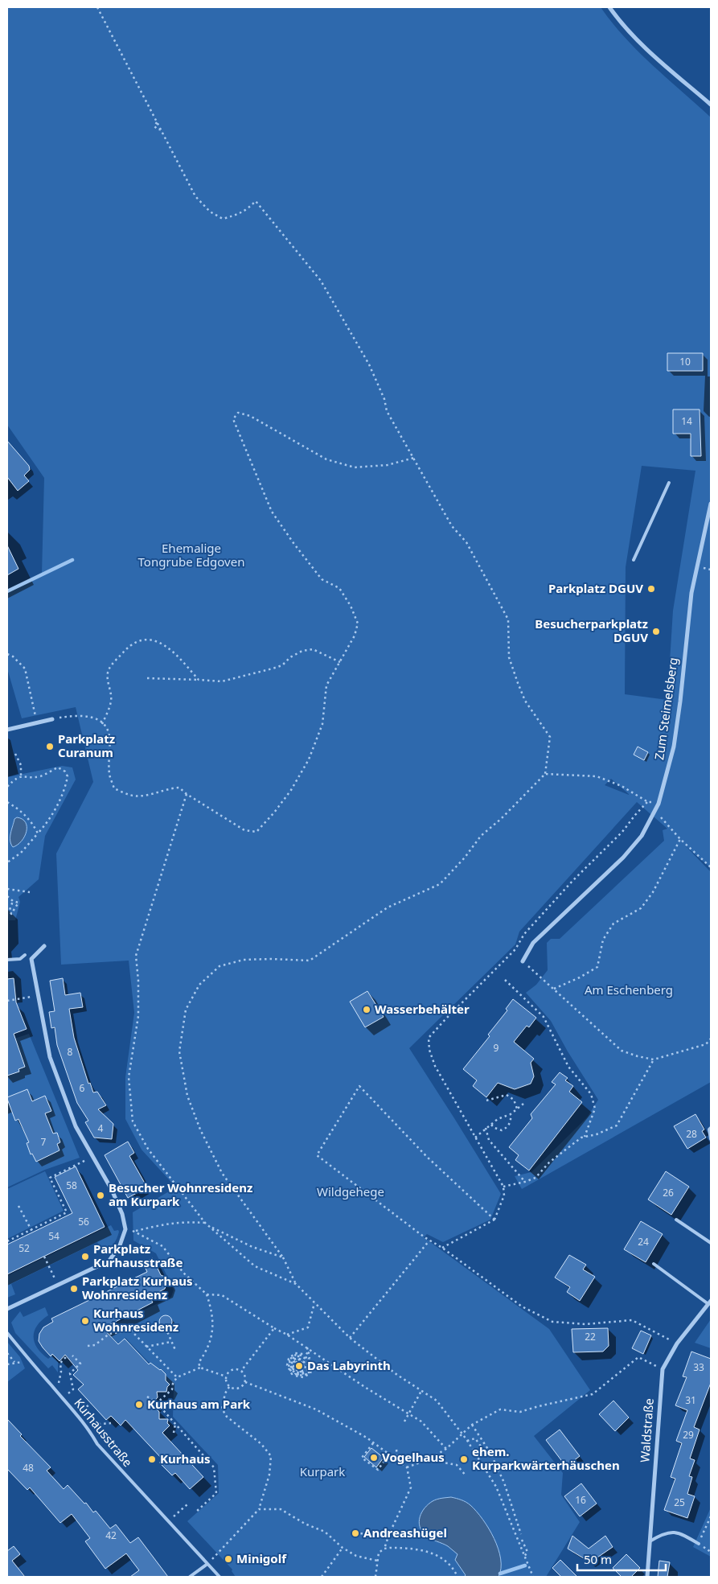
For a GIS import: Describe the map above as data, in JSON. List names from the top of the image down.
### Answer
{
  "streets": {
    "street": ["Zum Steimelsberg", "Waldstraße"],
    "lane": ["Kurhausstraße"]
  },
  "parks": [
    "Ehemalige Tongrube Edgoven",
    "Am Eschenberg",
    "Wildgehege",
    "Kurpark"
  ],
  "places": [
    "Parkplatz DGUV",
    "Besucherparkplatz DGUV",
    "Parkplatz Curanum",
    "Wasserbehälter",
    "Besucher Wohnresidenz am Kurpark",
    "Parkplatz Kurhausstraße",
    "Parkplatz Kurhaus Wohnresidenz",
    "Kurhaus Wohnresidenz",
    "Das Labyrinth",
    "Kurhaus am Park",
    "Vogelhaus",
    "Kurhaus",
    "ehem. Kurparkwärterhäuschen",
    "Andreashügel",
    "Minigolf"
  ],
  "house_numbers": [
    "10",
    "14",
    "9",
    "8",
    "6",
    "4",
    "28",
    "7",
    "58",
    "26",
    "56",
    "54",
    "24",
    "52",
    "22",
    "33",
    "31",
    "29",
    "48",
    "16",
    "25",
    "42"
  ],
  "scale_bar": "50 m"
}
